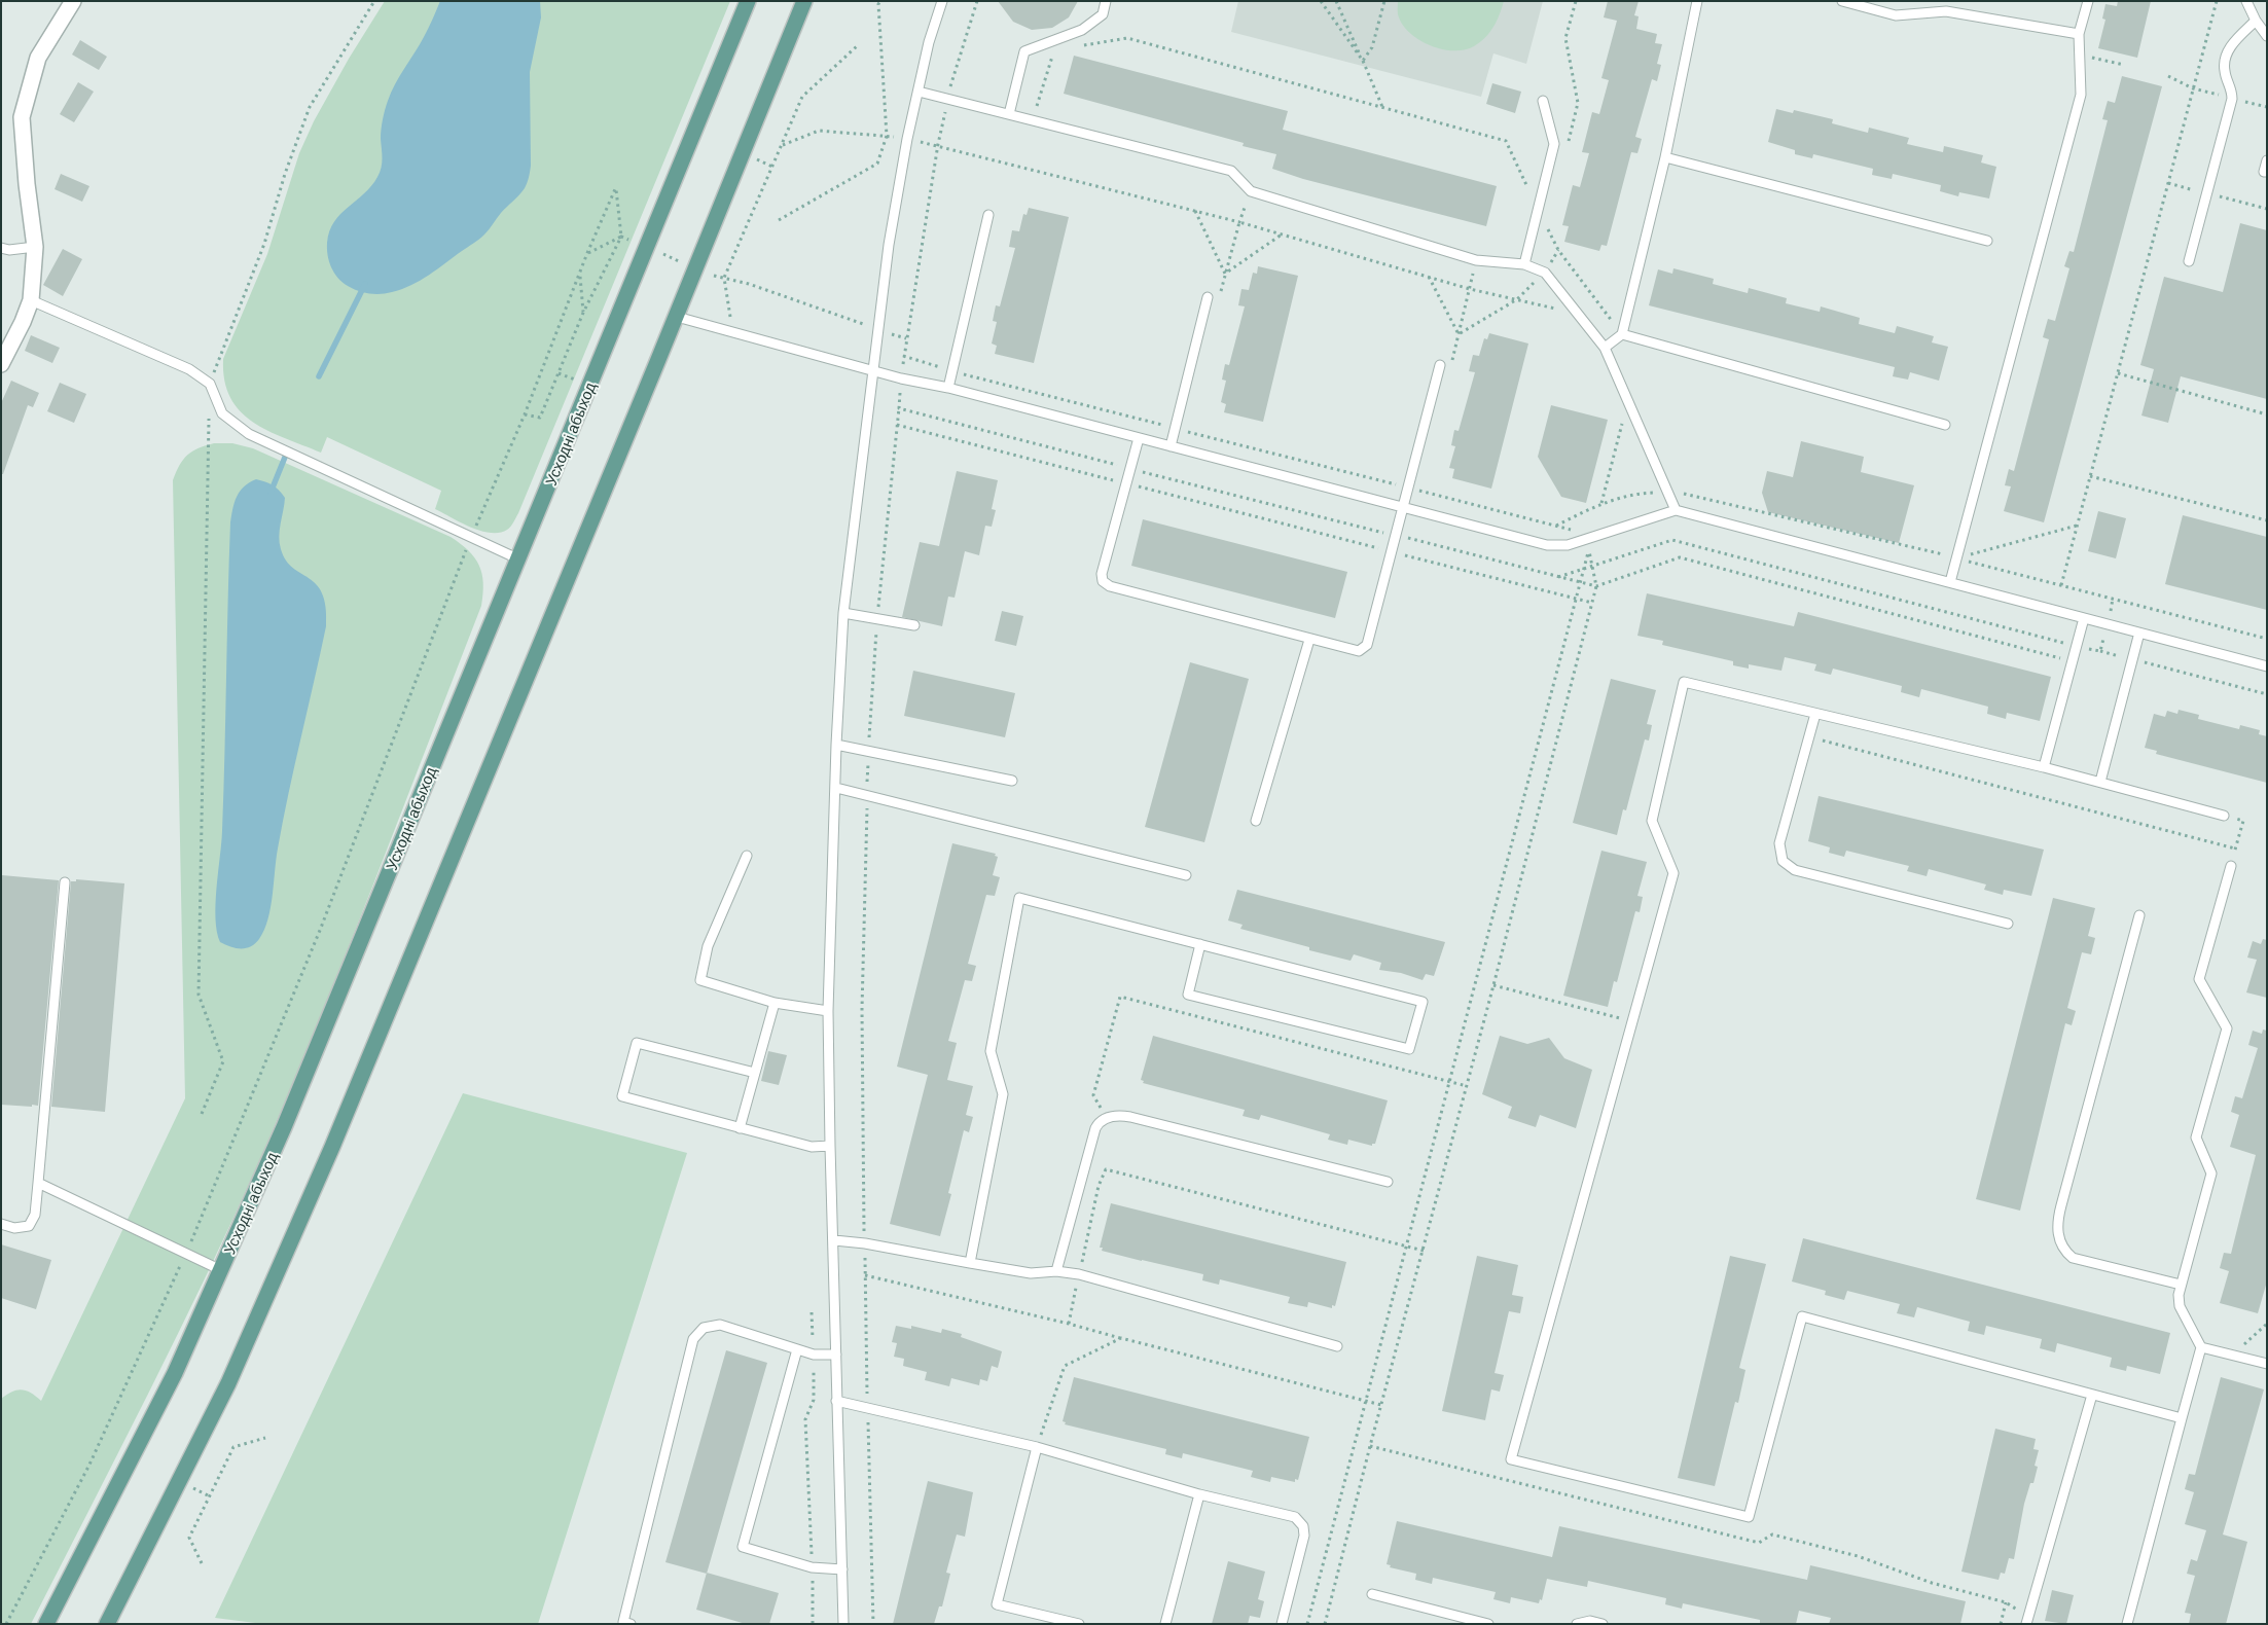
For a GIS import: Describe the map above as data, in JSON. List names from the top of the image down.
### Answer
{
  "streets": {
    "main road": ["Усходні абыход"]
  }
}
